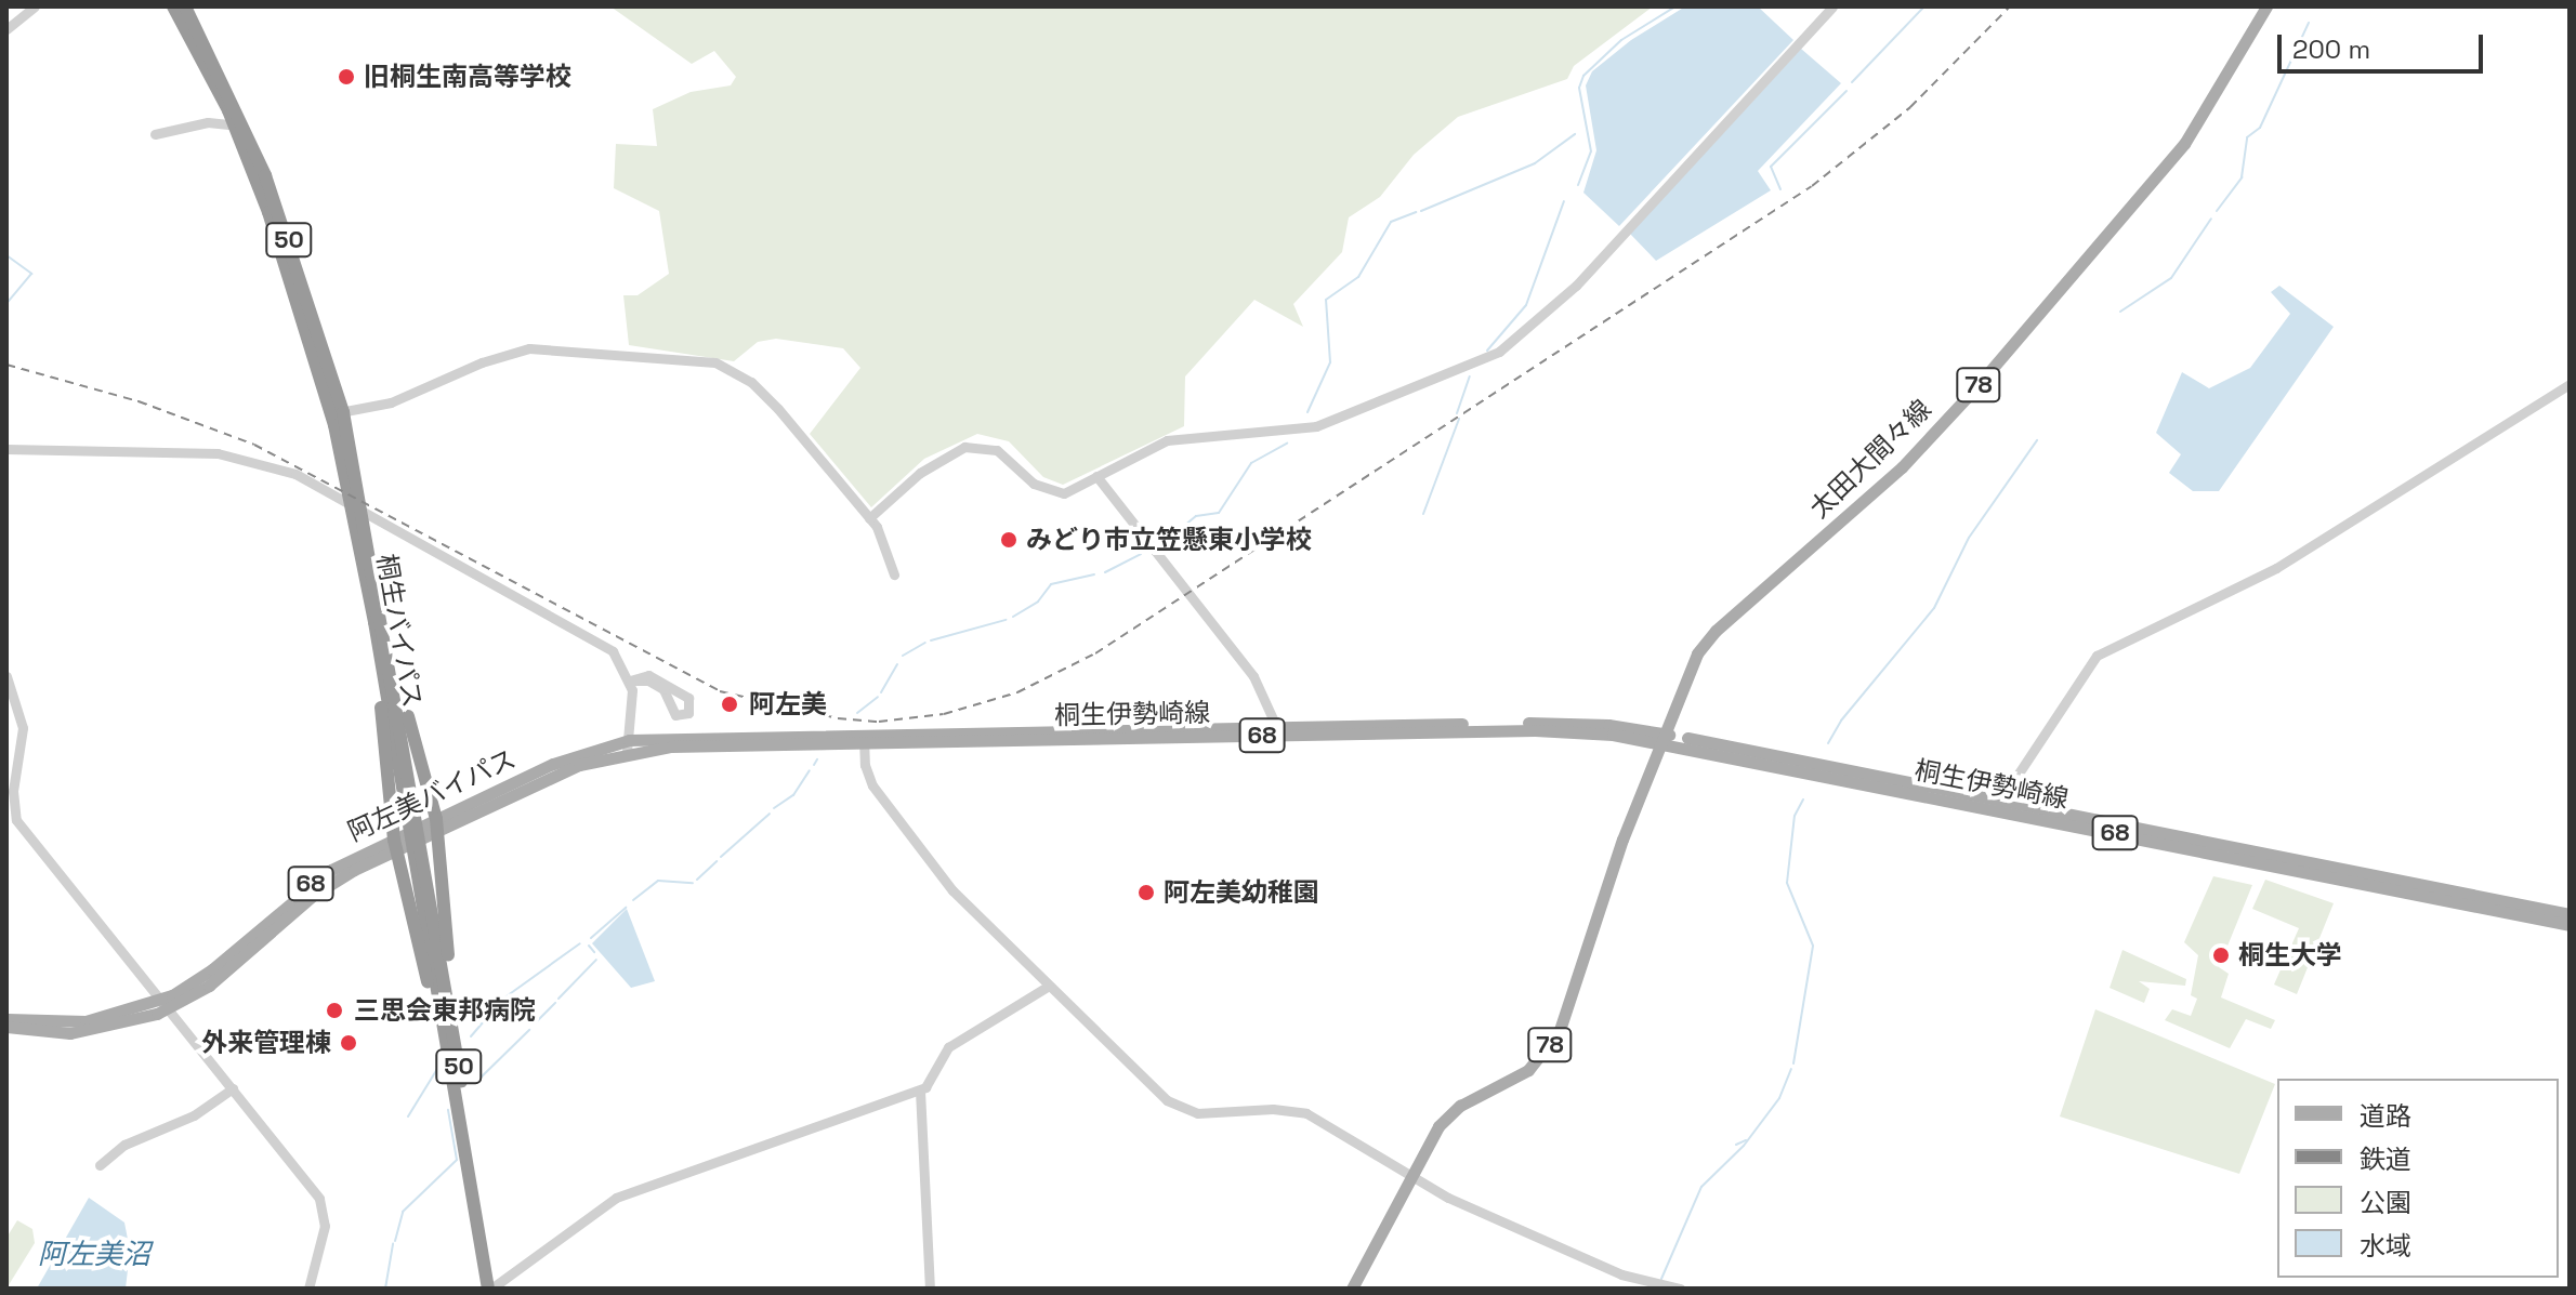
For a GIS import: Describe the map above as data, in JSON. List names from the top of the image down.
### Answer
{
  "streets": {
    "highway": ["50", "桐生バイパス"],
    "main road": [
      "78",
      "太田大間々線",
      "桐生伊勢崎線",
      "68",
      "阿左美バイパス"
    ]
  },
  "crossings": [
    ["50", "桐生バイパス"],
    ["50", "阿左美バイパス"],
    ["太田大間々線", "桐生伊勢崎線"],
    ["桐生伊勢崎線", "阿左美バイパス"]
  ],
  "water": ["阿左美沼"],
  "places": [
    "旧桐生南高等学校",
    "みどり市立笠懸東小学校",
    "阿左美",
    "阿左美幼稚園",
    "桐生大学",
    "三思会東邦病院",
    "外来管理棟"
  ],
  "legend": [
    "道路",
    "鉄道",
    "公園",
    "水域"
  ],
  "scale_bar": "200 m"
}
